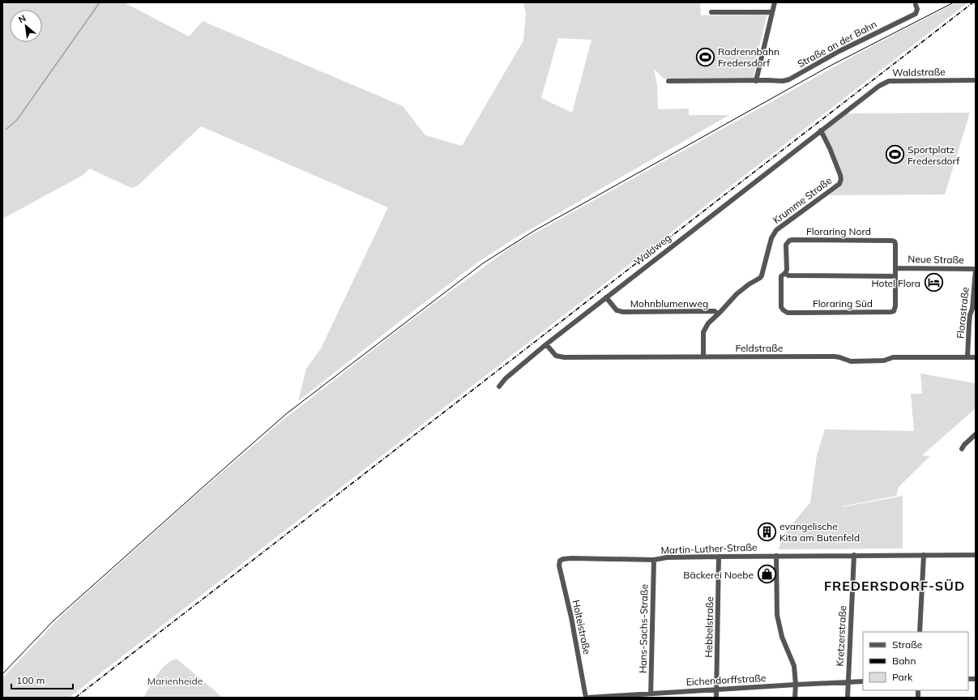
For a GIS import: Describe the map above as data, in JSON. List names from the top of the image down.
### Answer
{
  "streets": {
    "street": [
      "Straße an der Bahn",
      "Waldstraße",
      "Krumme Straße",
      "Floraring Nord",
      "Waldweg",
      "Neue Straße",
      "Mohnblumenweg",
      "Floraring Süd",
      "Florastraße",
      "Feldstraße",
      "Martin-Luther-Straße",
      "Holteistraße",
      "Hebbelstraße",
      "Hans-Sachs-Straße",
      "Kretzerstraße",
      "Eichendorffstraße"
    ]
  },
  "crossings": [
    ["Waldstraße", "Krumme Straße"],
    ["Waldstraße", "Waldweg"],
    ["Krumme Straße", "Waldweg"],
    ["Krumme Straße", "Mohnblumenweg"],
    ["Krumme Straße", "Feldstraße"],
    ["Floraring Nord", "Neue Straße"],
    ["Floraring Nord", "Floraring Süd"],
    ["Waldweg", "Mohnblumenweg"],
    ["Waldweg", "Feldstraße"],
    ["Neue Straße", "Floraring Süd"],
    ["Neue Straße", "Florastraße"],
    ["Florastraße", "Feldstraße"],
    ["Martin-Luther-Straße", "Holteistraße"],
    ["Martin-Luther-Straße", "Hebbelstraße"],
    ["Martin-Luther-Straße", "Hans-Sachs-Straße"],
    ["Martin-Luther-Straße", "Kretzerstraße"],
    ["Hebbelstraße", "Eichendorffstraße"],
    ["Hans-Sachs-Straße", "Eichendorffstraße"],
    ["Kretzerstraße", "Eichendorffstraße"]
  ],
  "districts": ["FREDERSDORF-SÜD"],
  "parks": ["Marienheide"],
  "places": {
    "sports": ["Radrennbahn Fredersdorf", "Sportplatz Fredersdorf"],
    "hotel": ["Hotel Flora"],
    "building": ["evangelische Kita am Butenfeld"],
    "shop": ["Bäckerei Noebe"]
  },
  "legend": ["Straße", "Bahn", "Park"],
  "scale_bar": "100 m",
  "north": "top left"
}
